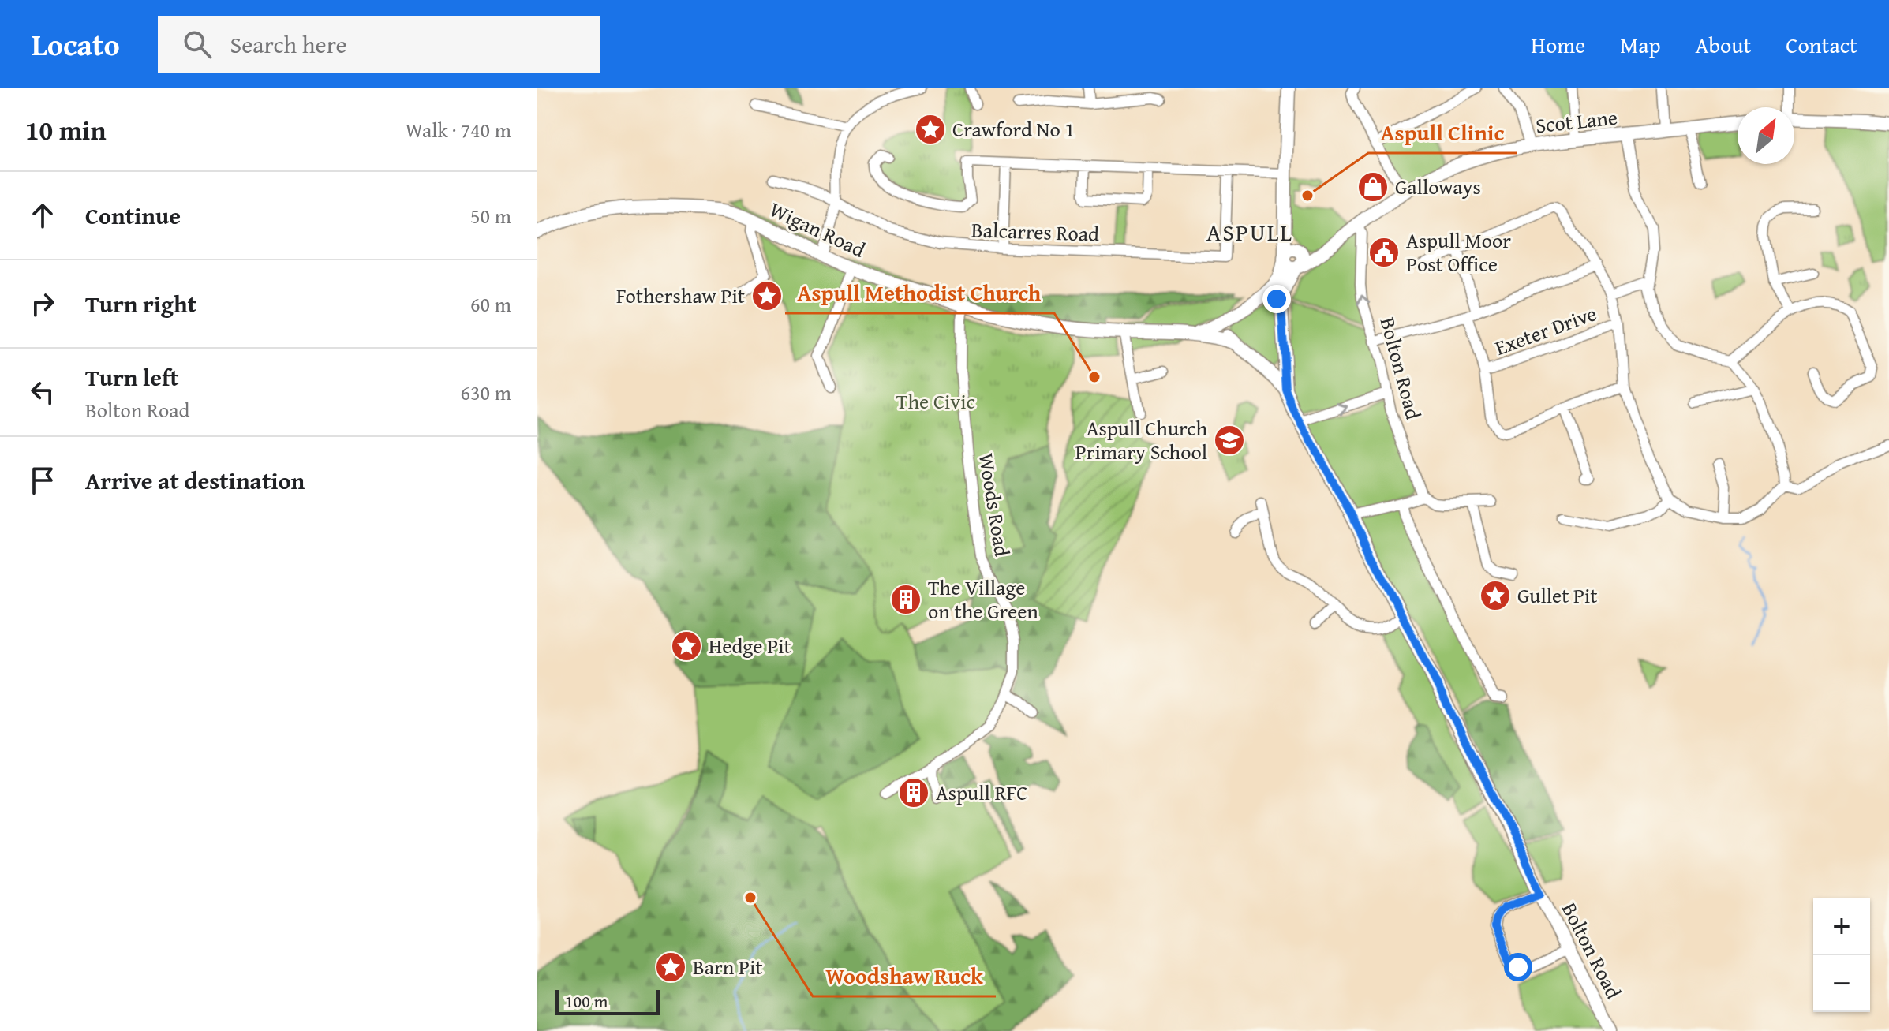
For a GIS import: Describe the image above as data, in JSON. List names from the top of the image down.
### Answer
{
  "streets": {
    "main road": ["Scot Lane", "Wigan Road", "Bolton Road"],
    "street": ["Balcarres Road", "Exeter Drive", "Woods Road"]
  },
  "crossings": [
    ["Scot Lane", "Bolton Road"],
    ["Wigan Road", "Bolton Road"],
    ["Wigan Road", "Woods Road"]
  ],
  "districts": ["ASPULL"],
  "parks": ["The Civic"],
  "places": {
    "place": [
      "Crawford No 1",
      "Fothershaw Pit",
      "Gullet Pit",
      "Hedge Pit",
      "Barn Pit"
    ],
    "shop": ["Galloways"],
    "other": ["Aspull Clinic", "Aspull Methodist Church", "Woodshaw Ruck"],
    "public building": ["Aspull Moor Post Office"],
    "school or university": ["Aspull Church Primary School"],
    "building": ["The Village on the Green", "Aspull RFC"]
  },
  "scale_bar": "100 m",
  "north": "top right",
  "page": {
    "header": "Locato",
    "search": "Search here",
    "nav": [
      "Home",
      "Map",
      "About",
      "Contact"
    ],
    "heading": ["10 min", "Walk · 740 m"],
    "list": [
      ["Continue", "50 m"],
      ["Turn right", "60 m"],
      ["Turn left", "Bolton Road", "630 m"],
      "Arrive at destination"
    ],
    "map_buttons": ["+", "−"],
    "scale": "100 m"
  }
}
